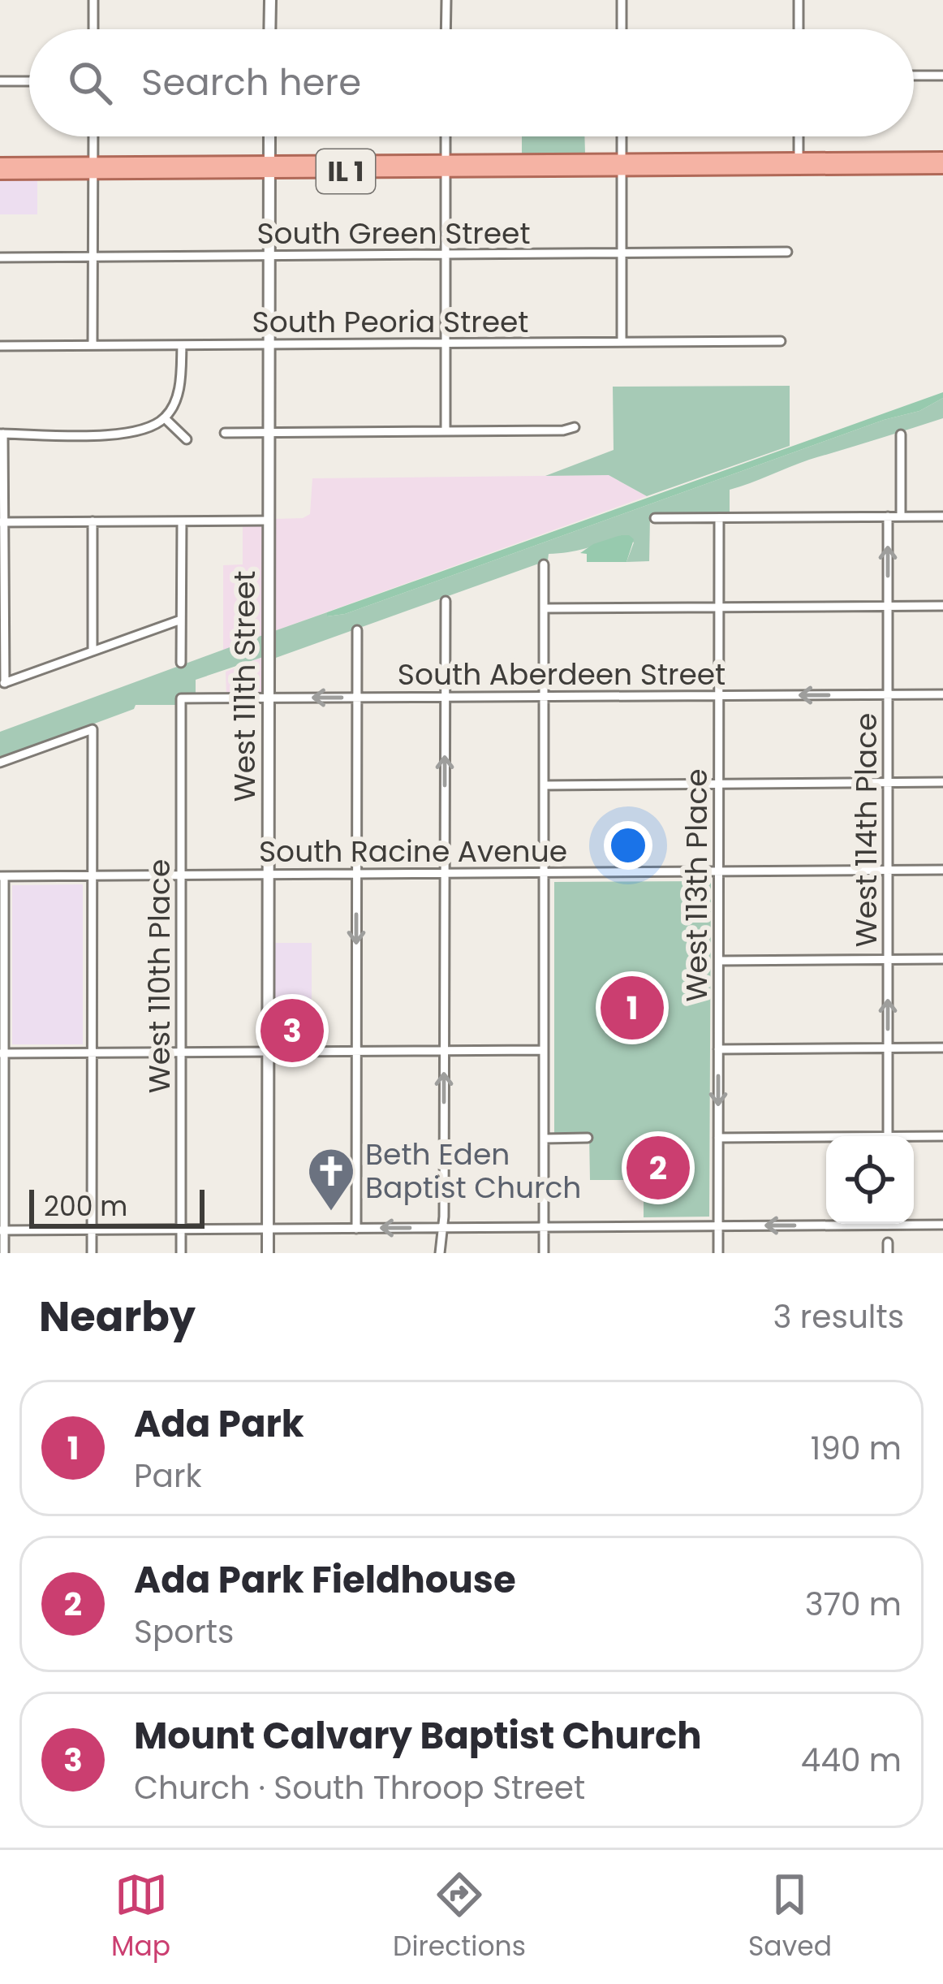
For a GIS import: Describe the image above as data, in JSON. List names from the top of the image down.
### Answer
{
  "streets": {
    "main road": ["IL 1", "West 111th Street"],
    "street": [
      "South Green Street",
      "South Peoria Street",
      "South Aberdeen Street",
      "West 114th Place",
      "South Racine Avenue",
      "West 113th Place",
      "West 110th Place"
    ]
  },
  "crossings": [
    ["IL 1", "West 111th Street"],
    ["South Green Street", "West 111th Street"],
    ["South Peoria Street", "West 111th Street"],
    ["South Aberdeen Street", "West 111th Street"],
    ["South Aberdeen Street", "West 114th Place"],
    ["South Aberdeen Street", "West 113th Place"],
    ["South Aberdeen Street", "West 110th Place"],
    ["West 111th Street", "South Racine Avenue"],
    ["West 114th Place", "South Racine Avenue"],
    ["South Racine Avenue", "West 113th Place"],
    ["South Racine Avenue", "West 110th Place"]
  ],
  "places": {
    "church": ["Beth Eden Baptist Church"]
  },
  "scale_bar": "200 m",
  "page": {
    "search": "Search here",
    "pins": ["1", "3", "2"],
    "scale": "200 m",
    "heading": ["Nearby", "3 results"],
    "list": [
      {
        "mark": "1",
        "name": "Ada Park",
        "note": "Park",
        "value": "190 m"
      },
      {
        "mark": "2",
        "name": "Ada Park Fieldhouse",
        "note": "Sports",
        "value": "370 m"
      },
      {
        "mark": "3",
        "name": "Mount Calvary Baptist Church",
        "note": "Church · South Throop Street",
        "value": "440 m"
      }
    ],
    "nav": ["Map", "Directions", "Saved"]
  }
}
